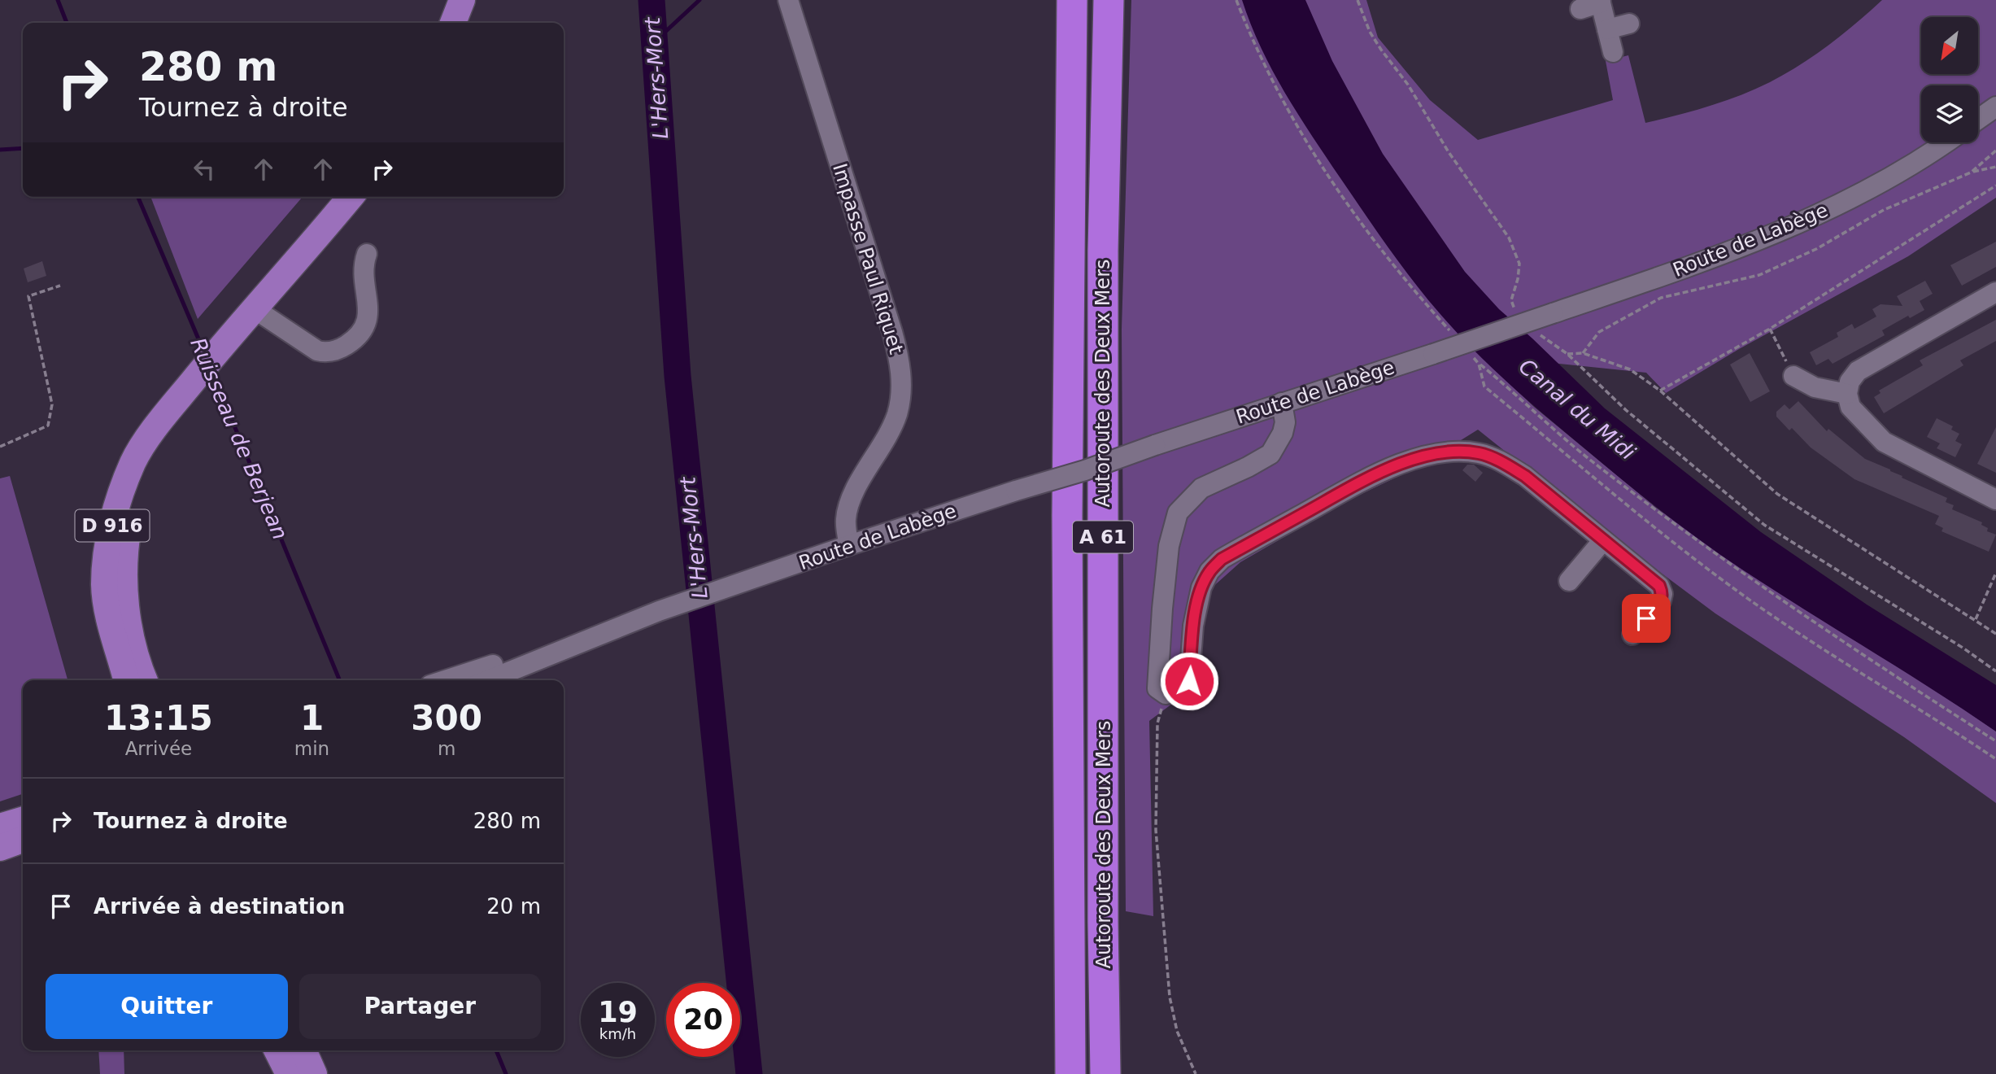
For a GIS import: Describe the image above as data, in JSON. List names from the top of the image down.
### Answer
{
  "streets": {
    "highway": ["Autoroute des Deux Mers", "A 61"],
    "main road": ["D 916"],
    "street": ["Route de Labège", "Impasse Paul Riquet"]
  },
  "crossings": [
    ["Route de Labège", "Impasse Paul Riquet"]
  ],
  "water": ["L'Hers-Mort", "Canal du Midi", "Ruisseau de Berjean"],
  "north": "bottom left",
  "page": {
    "turn": ["280 m", "Tournez à droite"],
    "eta": [
      "13:15",
      "Arrivée",
      "1",
      "min",
      "300",
      "m"
    ],
    "list": [
      {
        "name": "Tournez à droite",
        "value": "280 m"
      },
      {
        "name": "Arrivée à destination",
        "value": "20 m"
      }
    ],
    "buttons": ["Quitter", "Partager"],
    "speed": "19 km/h",
    "limit": "20"
  }
}
